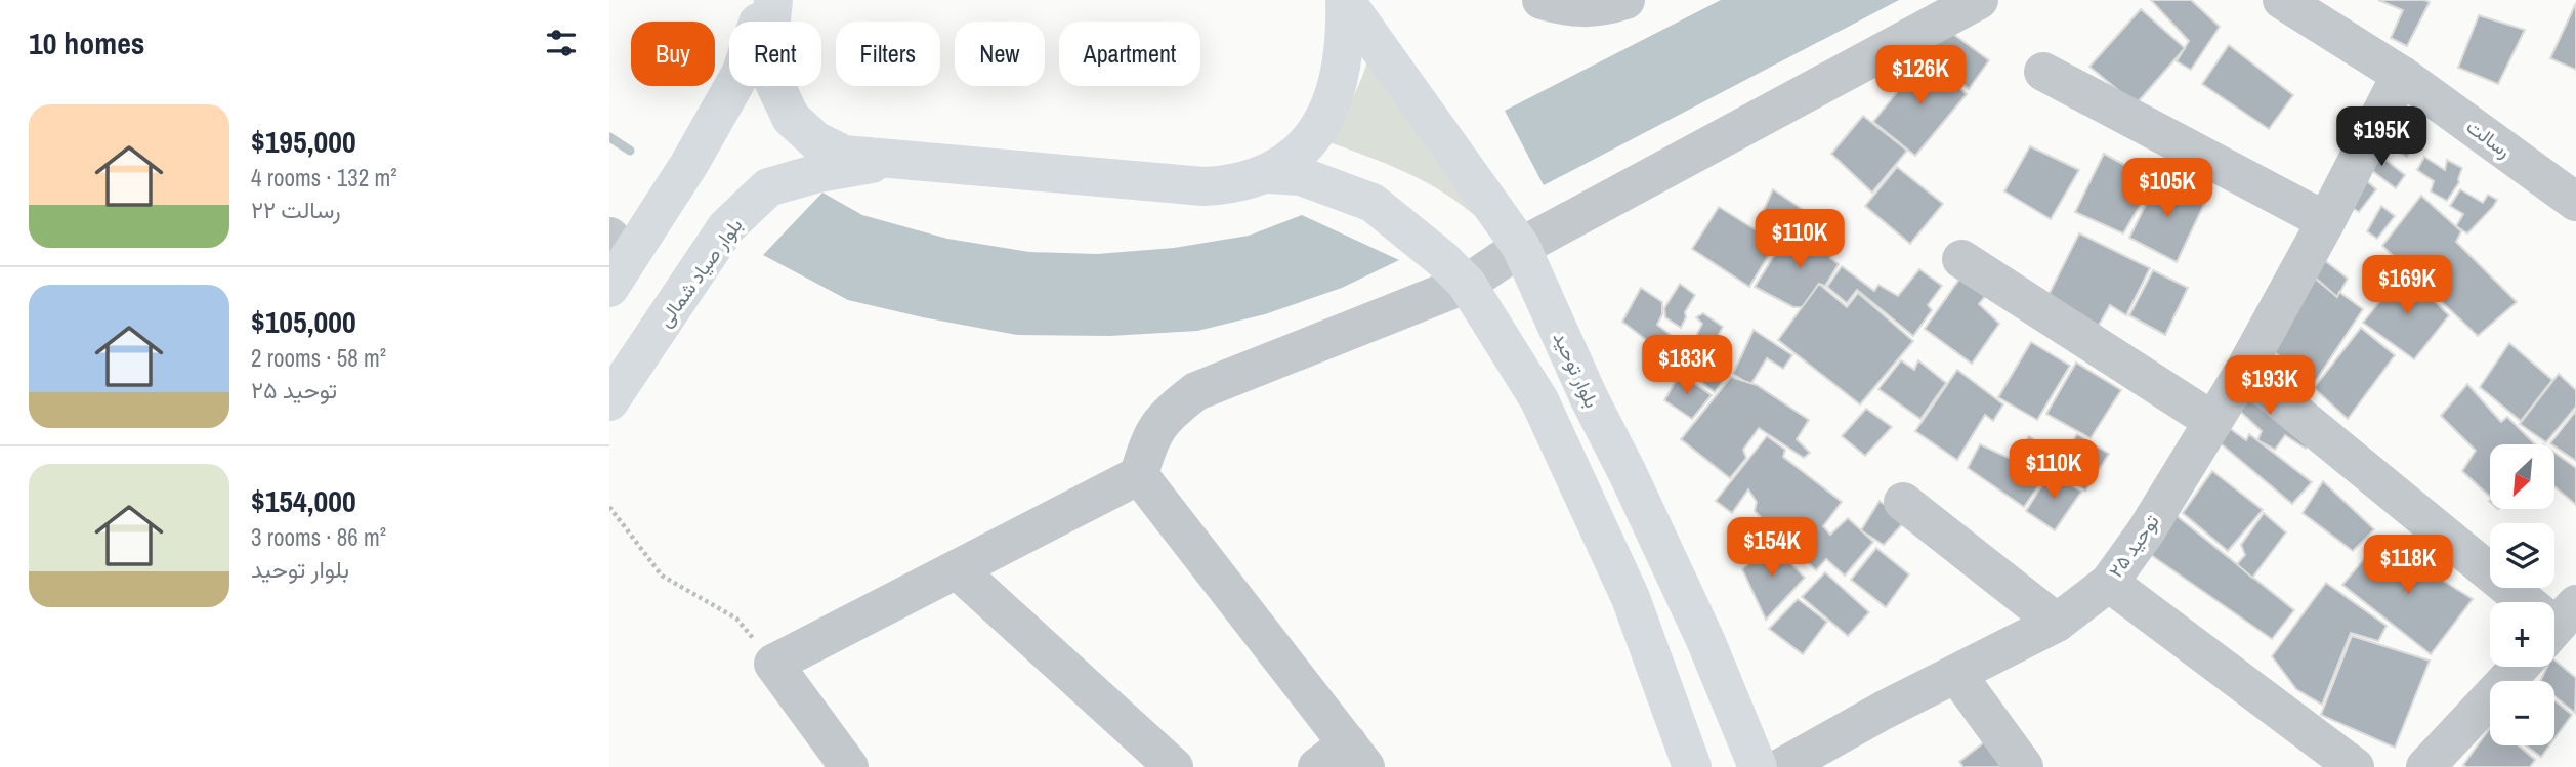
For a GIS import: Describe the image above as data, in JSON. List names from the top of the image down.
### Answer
{
  "streets": {
    "main road": ["بلوار صیاد شمالی", "بلوار توحید"],
    "street": ["رسالت", "توحید ۲۵"]
  },
  "crossings": [
    ["رسالت", "توحید ۲۵"]
  ],
  "north": "bottom left",
  "page": {
    "heading": "10 homes",
    "chip": [
      "Buy",
      "Rent",
      "Filters",
      "New",
      "Apartment"
    ],
    "price": [
      "$126K",
      "$195K",
      "$105K",
      "$110K",
      "$169K",
      "$183K",
      "$193K",
      "$110K",
      "$154K",
      "$118K"
    ],
    "list": [
      {
        "name": "$195,000",
        "note": "4 rooms · 132 m² · رسالت ۲۲"
      },
      {
        "name": "$105,000",
        "note": "2 rooms · 58 m² · توحید ۲۵"
      },
      {
        "name": "$154,000",
        "note": "3 rooms · 86 m² · بلوار توحید"
      }
    ],
    "map_buttons": ["+", "−"]
  }
}
